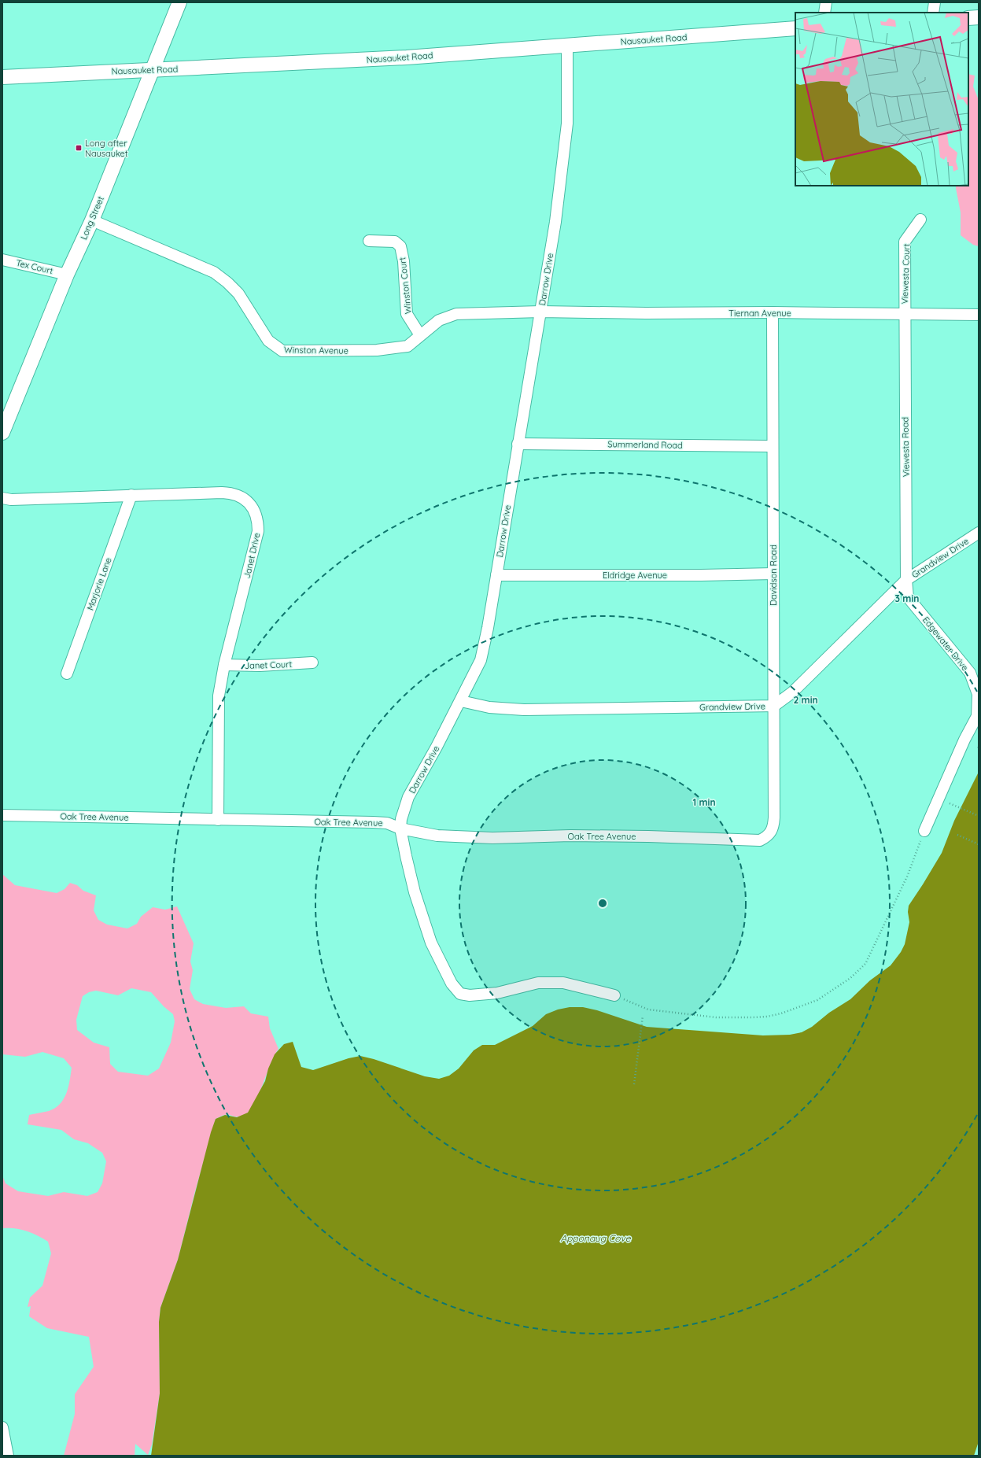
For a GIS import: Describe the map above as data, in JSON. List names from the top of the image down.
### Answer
{
  "streets": {
    "street": [
      "Nausauket Road",
      "Long Street",
      "Tex Court",
      "Viewesta Court",
      "Darrow Drive",
      "Winston Court",
      "Tiernan Avenue",
      "Winston Avenue",
      "Summerland Road",
      "Viewesta Road",
      "Janet Drive",
      "Grandview Drive",
      "Eldridge Avenue",
      "Davidson Road",
      "Marjorie Lane",
      "Edgewater Drive",
      "Janet Court",
      "Oak Tree Avenue"
    ]
  },
  "crossings": [
    ["Nausauket Road", "Long Street"],
    ["Nausauket Road", "Darrow Drive"],
    ["Long Street", "Tex Court"],
    ["Long Street", "Winston Avenue"],
    ["Viewesta Court", "Tiernan Avenue"],
    ["Viewesta Court", "Viewesta Road"],
    ["Darrow Drive", "Tiernan Avenue"],
    ["Darrow Drive", "Winston Avenue"],
    ["Darrow Drive", "Summerland Road"],
    ["Darrow Drive", "Grandview Drive"],
    ["Darrow Drive", "Eldridge Avenue"],
    ["Darrow Drive", "Oak Tree Avenue"],
    ["Winston Court", "Winston Avenue"],
    ["Tiernan Avenue", "Winston Avenue"],
    ["Tiernan Avenue", "Viewesta Road"],
    ["Tiernan Avenue", "Davidson Road"],
    ["Summerland Road", "Davidson Road"],
    ["Viewesta Road", "Grandview Drive"],
    ["Viewesta Road", "Edgewater Drive"],
    ["Janet Drive", "Marjorie Lane"],
    ["Janet Drive", "Janet Court"],
    ["Janet Drive", "Oak Tree Avenue"],
    ["Grandview Drive", "Davidson Road"],
    ["Grandview Drive", "Edgewater Drive"],
    ["Eldridge Avenue", "Davidson Road"],
    ["Davidson Road", "Oak Tree Avenue"]
  ],
  "water": ["Apponaug Cove"],
  "places": {
    "transit": ["Long after Nausauket"]
  },
  "rings": ["3 min", "2 min", "1 min"]
}
